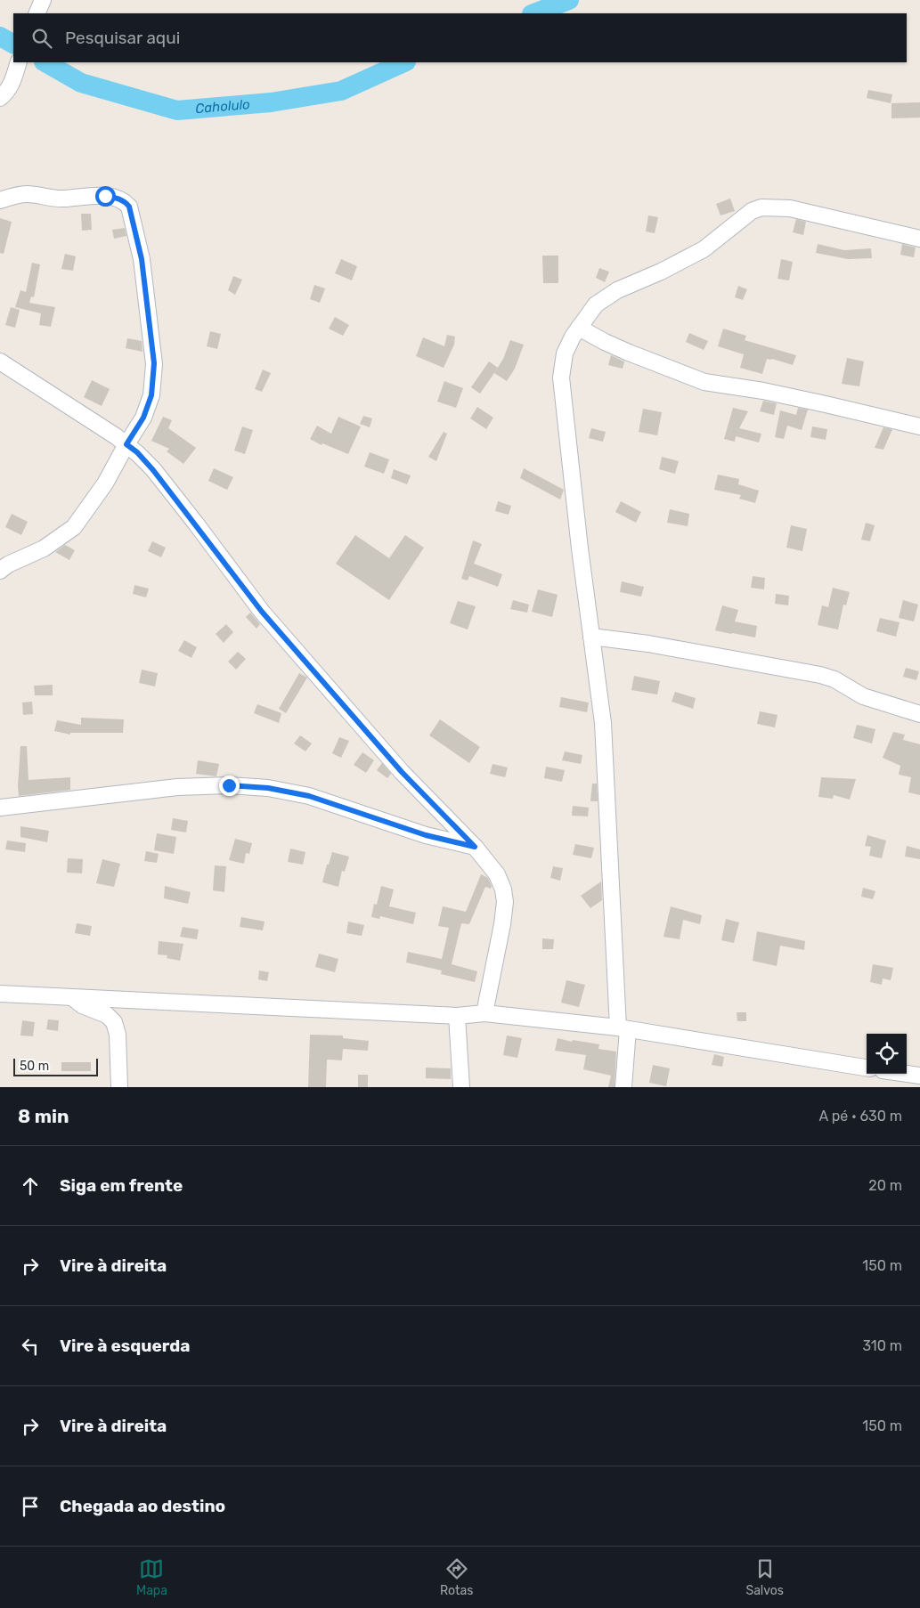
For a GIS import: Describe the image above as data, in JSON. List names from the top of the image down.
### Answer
{
  "water": ["Caholulo"],
  "scale_bar": "50 m",
  "page": {
    "search": "Pesquisar aqui",
    "scale": "50 m",
    "heading": ["8 min", "A pé · 630 m"],
    "list": [
      ["Siga em frente", "20 m"],
      ["Vire à direita", "150 m"],
      ["Vire à esquerda", "310 m"],
      ["Vire à direita", "150 m"],
      "Chegada ao destino"
    ],
    "nav": ["Mapa", "Rotas", "Salvos"]
  }
}
